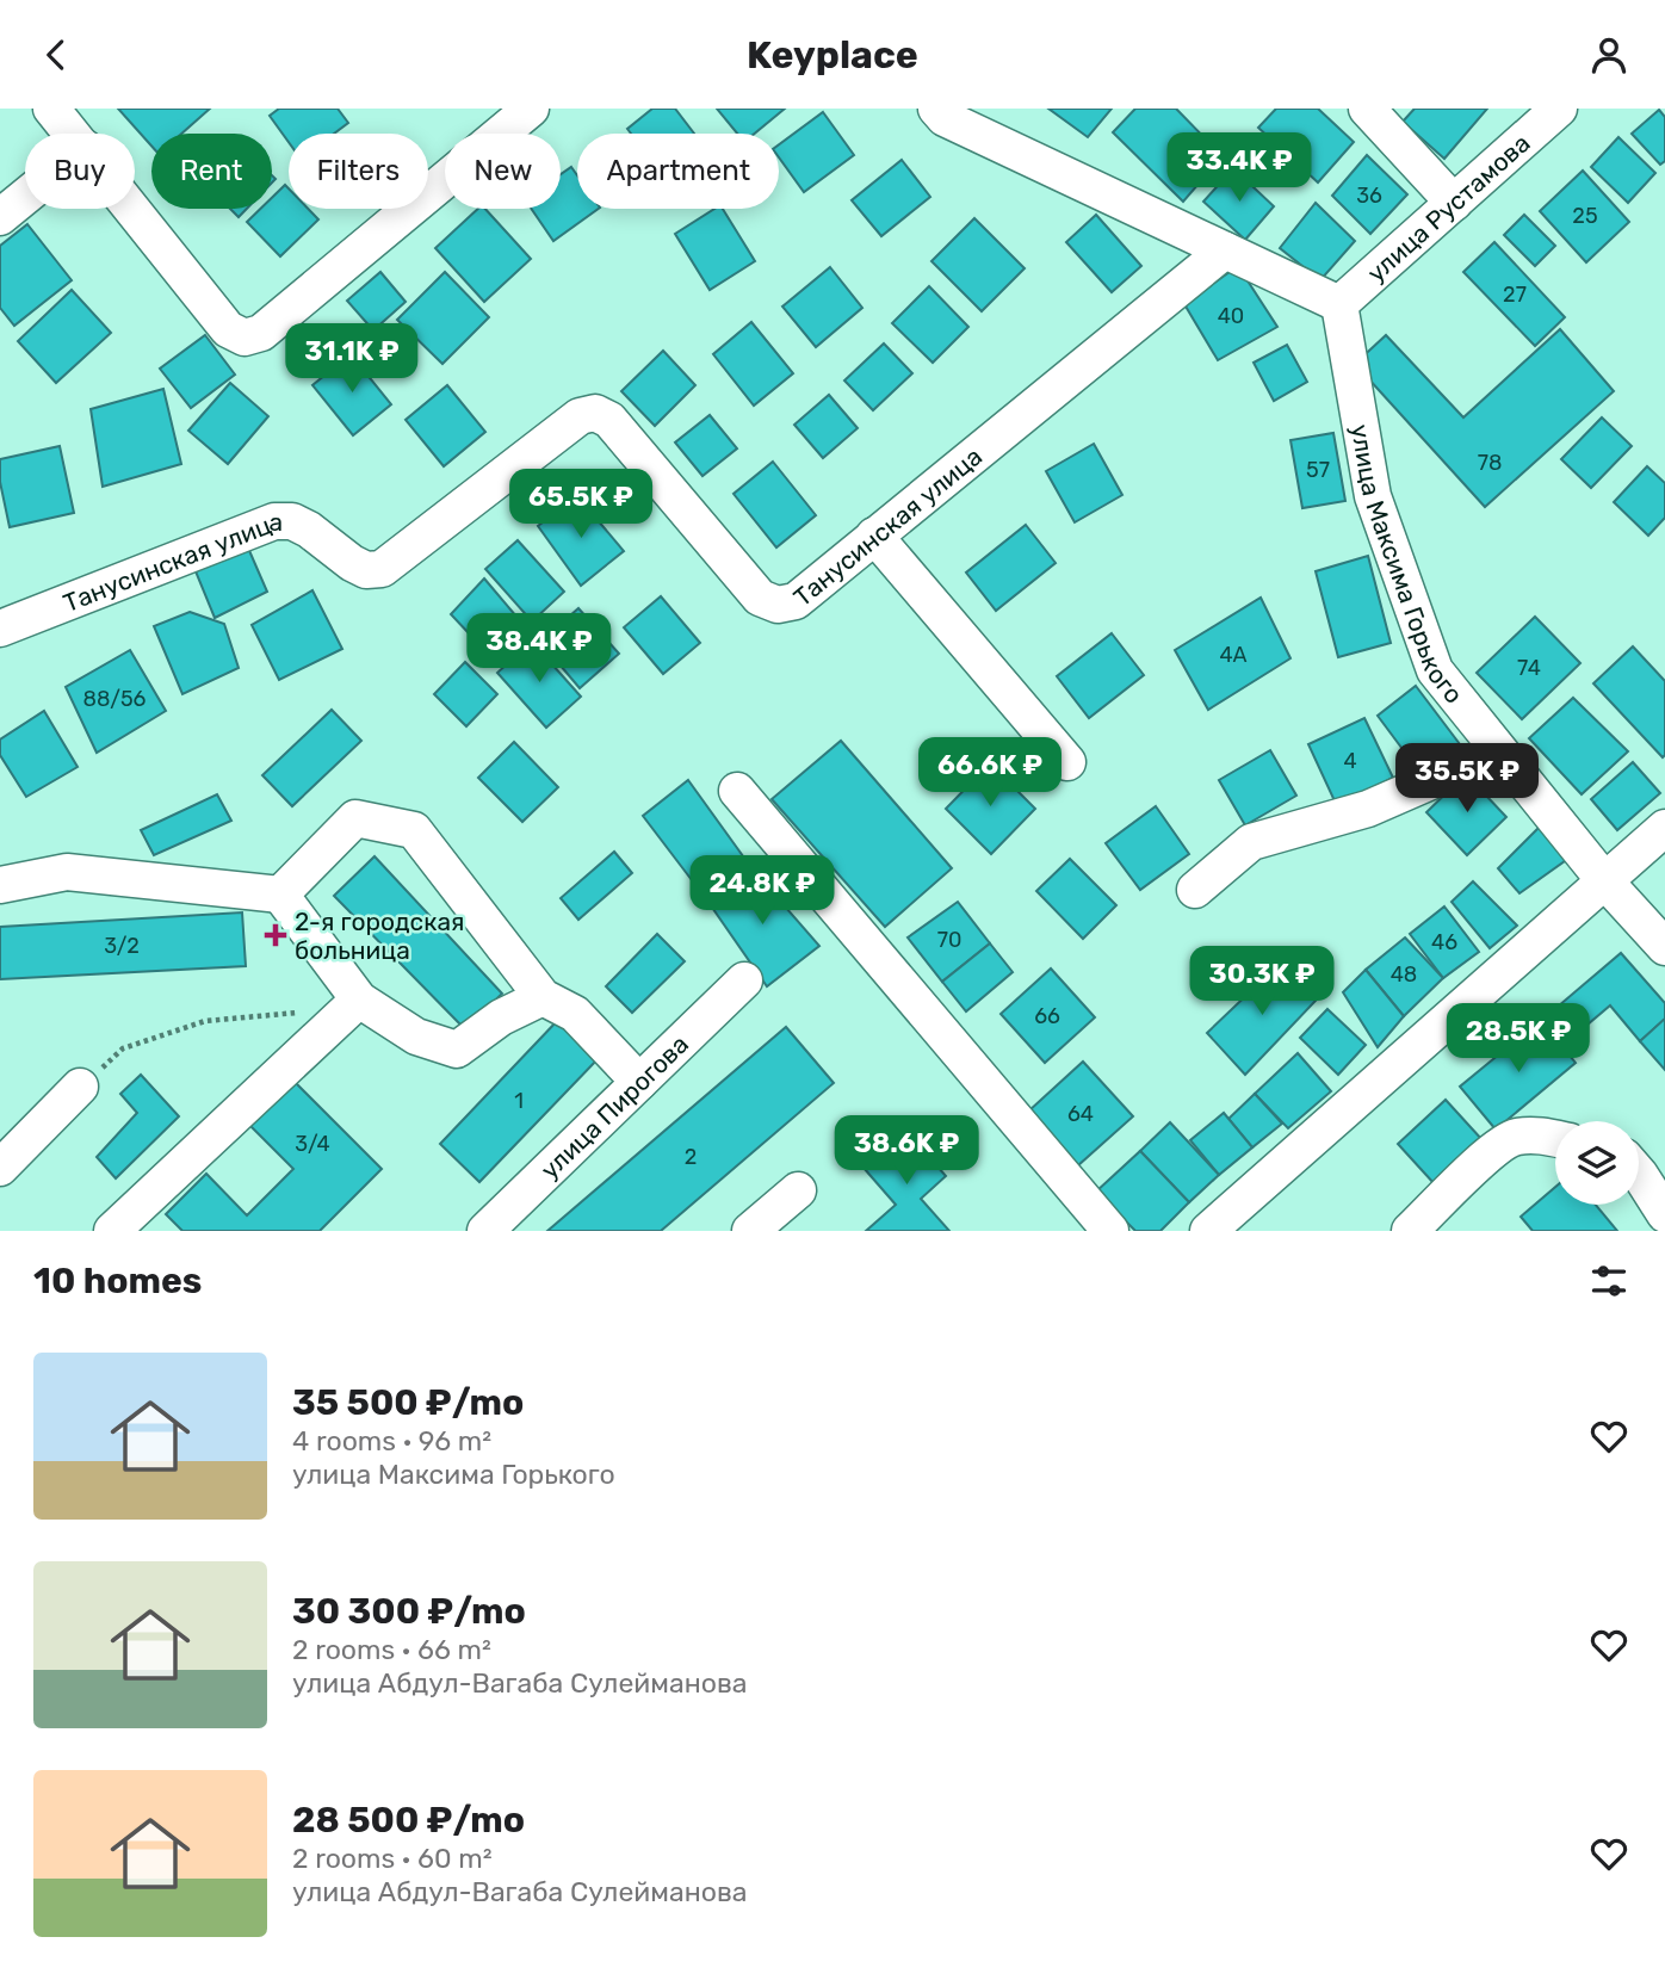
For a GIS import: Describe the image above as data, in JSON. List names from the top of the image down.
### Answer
{
  "streets": {
    "street": [
      "улица Рустамова",
      "Танусинская улица",
      "улица Максима Горького",
      "улица Пирогова"
    ]
  },
  "crossings": [
    ["улица Рустамова", "улица Максима Горького"]
  ],
  "places": {
    "health": ["2-я городская больница"]
  },
  "house_numbers": [
    "36",
    "25",
    "27",
    "40",
    "78",
    "57",
    "4А",
    "74",
    "88/56",
    "4",
    "70",
    "46",
    "3/2",
    "48",
    "66",
    "1",
    "64",
    "3/4",
    "2"
  ],
  "page": {
    "header": "Keyplace",
    "price": [
      "33.4K ₽",
      "31.1K ₽",
      "65.5K ₽",
      "38.4K ₽",
      "66.6K ₽",
      "35.5K ₽",
      "24.8K ₽",
      "30.3K ₽",
      "28.5K ₽",
      "38.6K ₽"
    ],
    "chip": [
      "Buy",
      "Rent",
      "Filters",
      "New",
      "Apartment"
    ],
    "heading": "10 homes",
    "list": [
      {
        "name": "35 500 ₽/mo",
        "note": "4 rooms · 96 m² · улица Максима Горького"
      },
      {
        "name": "30 300 ₽/mo",
        "note": "2 rooms · 66 m² · улица Абдул-Вагаба Сулейманова"
      },
      {
        "name": "28 500 ₽/mo",
        "note": "2 rooms · 60 m² · улица Абдул-Вагаба Сулейманова"
      }
    ]
  }
}
